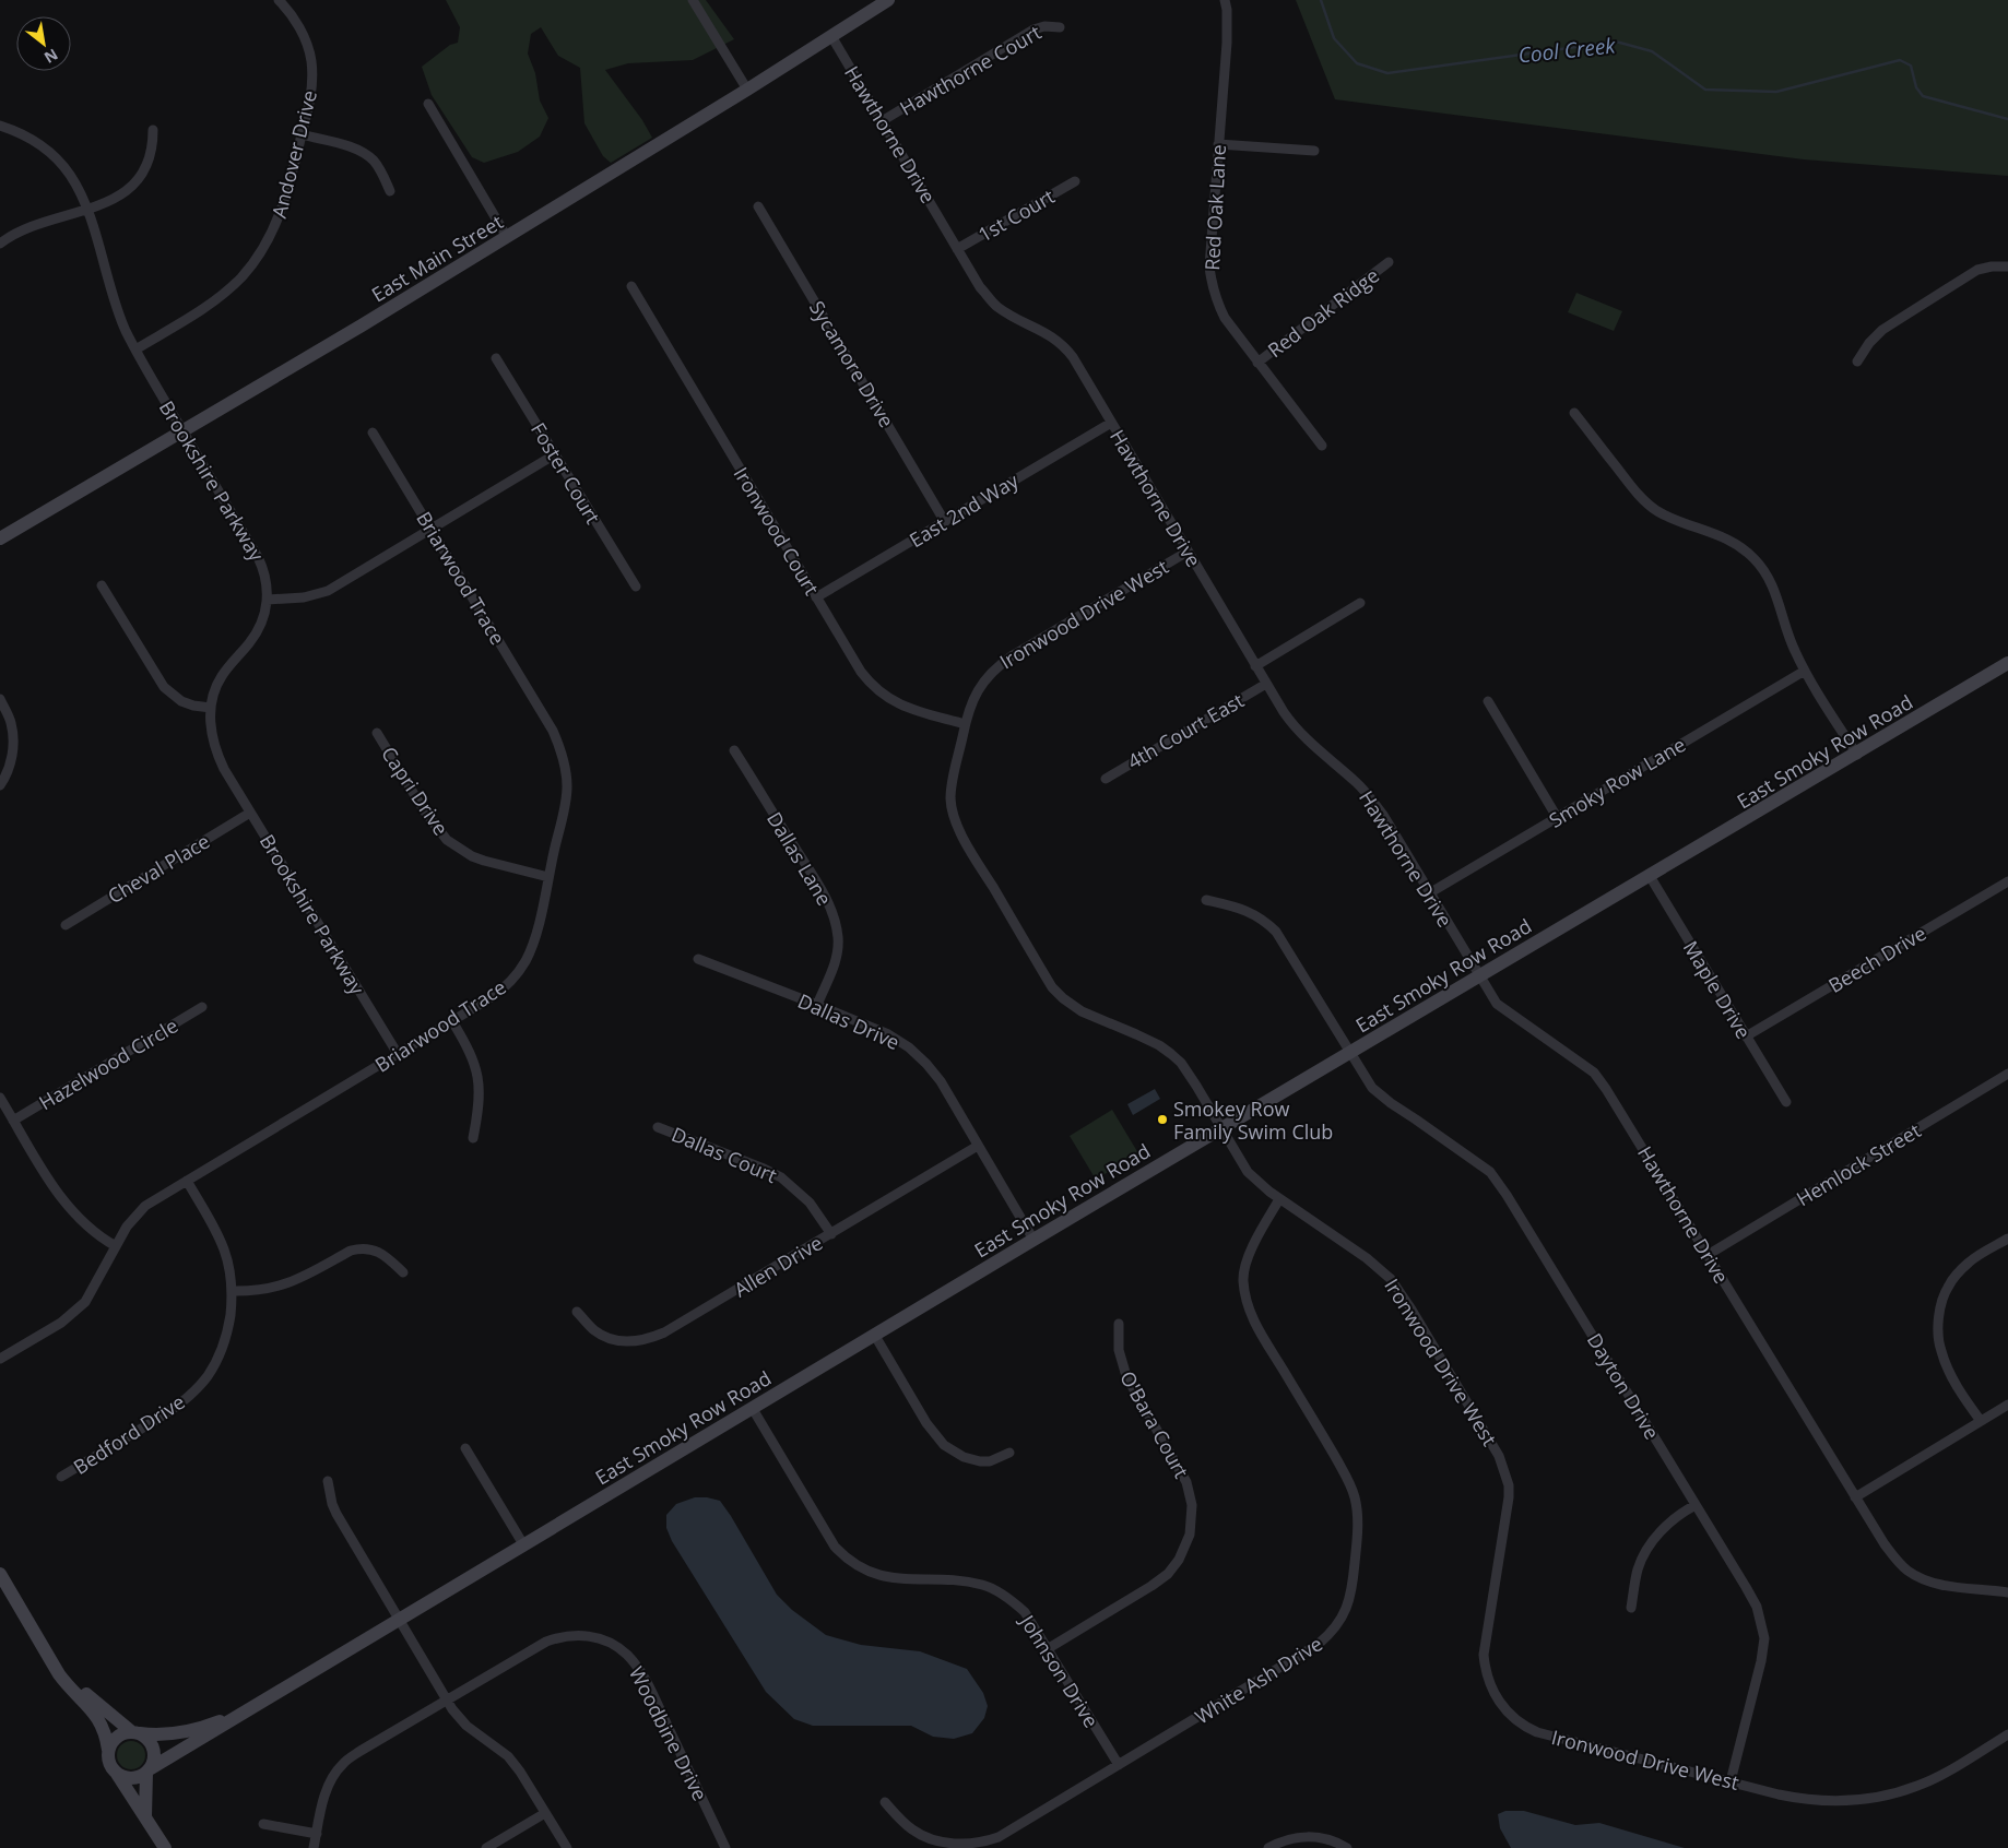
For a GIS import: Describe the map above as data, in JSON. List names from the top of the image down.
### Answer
{
  "streets": {
    "street": [
      "Hawthorne Court",
      "Hawthorne Drive",
      "Andover Drive",
      "Red Oak Lane",
      "1st Court",
      "East Main Street",
      "Red Oak Ridge",
      "Sycamore Drive",
      "Foster Court",
      "Brookshire Parkway",
      "East 2nd Way",
      "Ironwood Court",
      "Briarwood Trace",
      "Ironwood Drive West",
      "4th Court East",
      "East Smoky Row Road",
      "Smoky Row Lane",
      "Capri Drive",
      "Dallas Lane",
      "Cheval Place",
      "Beech Drive",
      "Maple Drive",
      "Dallas Drive",
      "Hazelwood Circle",
      "Dallas Court",
      "Hemlock Street",
      "Allen Drive",
      "Dayton Drive",
      "O'Bara Court",
      "Bedford Drive",
      "Johnson Drive",
      "White Ash Drive",
      "Woodbine Drive"
    ]
  },
  "crossings": [
    ["Hawthorne Court", "Hawthorne Drive"],
    ["Hawthorne Drive", "1st Court"],
    ["Hawthorne Drive", "East Main Street"],
    ["Hawthorne Drive", "East 2nd Way"],
    ["Hawthorne Drive", "Ironwood Drive West"],
    ["Hawthorne Drive", "4th Court East"],
    ["Hawthorne Drive", "East Smoky Row Road"],
    ["Hawthorne Drive", "Smoky Row Lane"],
    ["Hawthorne Drive", "Hemlock Street"],
    ["Andover Drive", "Brookshire Parkway"],
    ["Red Oak Lane", "Red Oak Ridge"],
    ["East Main Street", "Brookshire Parkway"],
    ["Sycamore Drive", "East 2nd Way"],
    ["Brookshire Parkway", "Briarwood Trace"],
    ["Brookshire Parkway", "Cheval Place"],
    ["East 2nd Way", "Ironwood Court"],
    ["Ironwood Court", "Ironwood Drive West"],
    ["Briarwood Trace", "Capri Drive"],
    ["Briarwood Trace", "Bedford Drive"],
    ["Ironwood Drive West", "East Smoky Row Road"],
    ["Ironwood Drive West", "Dayton Drive"],
    ["Ironwood Drive West", "White Ash Drive"],
    ["East Smoky Row Road", "Maple Drive"],
    ["East Smoky Row Road", "Dallas Drive"],
    ["East Smoky Row Road", "Dayton Drive"],
    ["East Smoky Row Road", "Johnson Drive"],
    ["Dallas Lane", "Dallas Drive"],
    ["Beech Drive", "Maple Drive"],
    ["Dallas Drive", "Allen Drive"],
    ["Dallas Court", "Allen Drive"],
    ["O'Bara Court", "Johnson Drive"],
    ["Johnson Drive", "White Ash Drive"]
  ],
  "water": ["Cool Creek"],
  "places": ["Smokey Row Family Swim Club"],
  "north": "bottom right"
}
